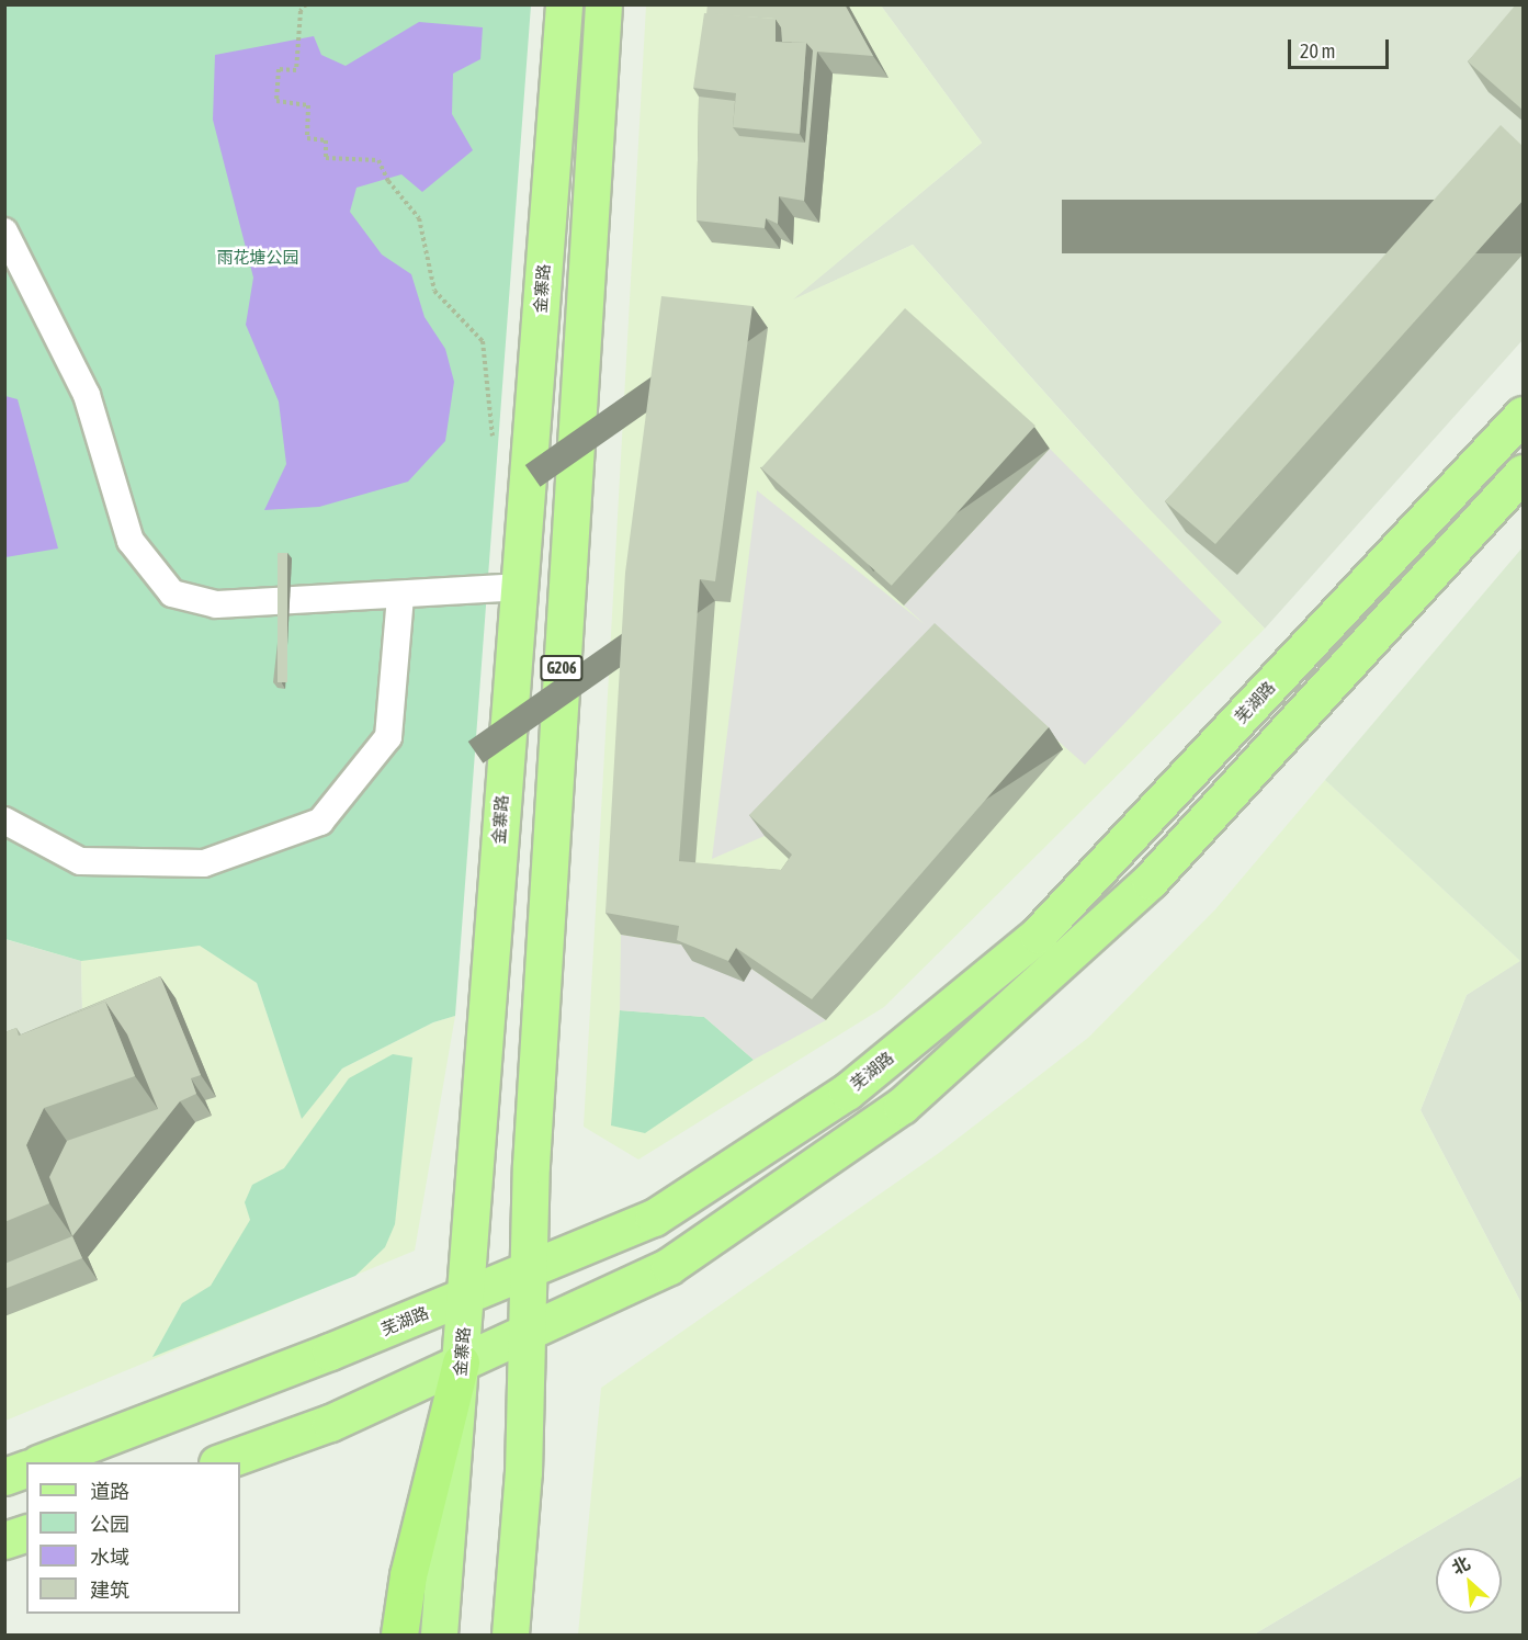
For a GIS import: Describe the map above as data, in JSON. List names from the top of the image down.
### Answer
{
  "streets": {
    "main road": ["金寨路", "G206", "芜湖路"]
  },
  "crossings": [
    ["金寨路", "芜湖路"],
    ["G206", "芜湖路"]
  ],
  "parks": ["雨花塘公园"],
  "legend": [
    "道路",
    "公园",
    "水域",
    "建筑"
  ],
  "scale_bar": "20 m",
  "north": "top left"
}
